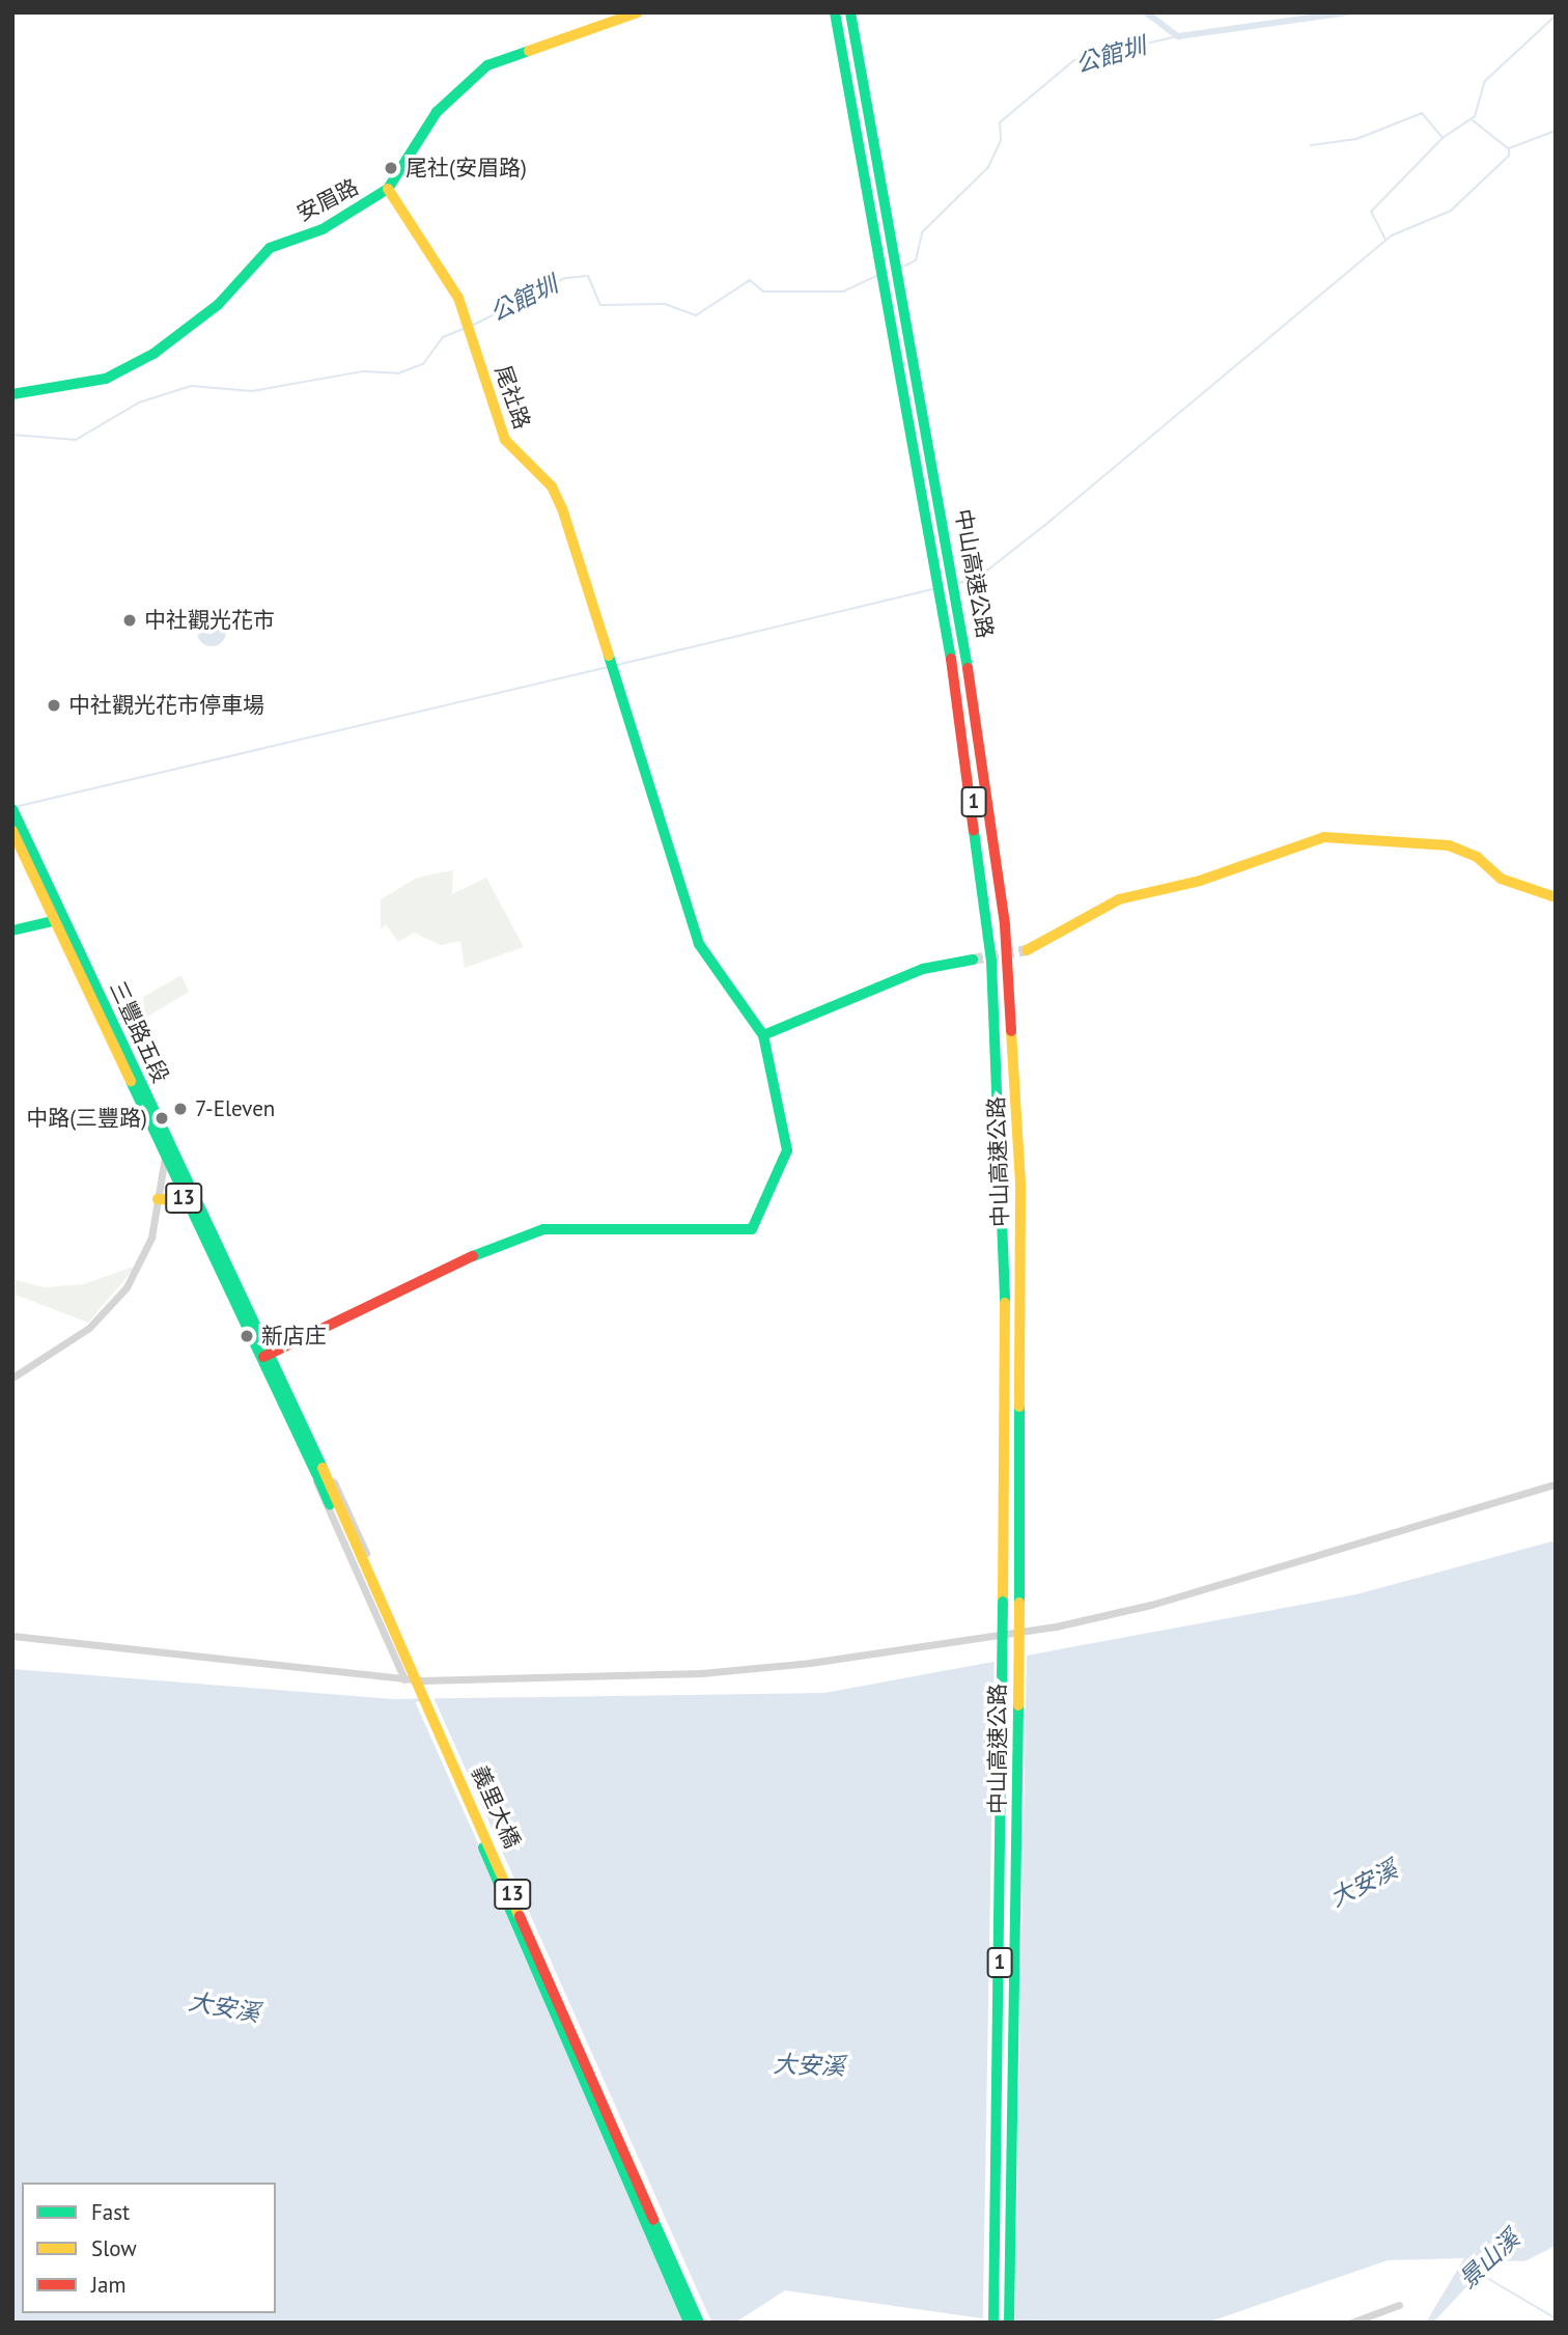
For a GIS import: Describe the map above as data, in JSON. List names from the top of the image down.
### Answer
{
  "streets": {
    "main road": [
      "安眉路",
      "尾社路",
      "中山高速公路",
      "1",
      "三豐路五段",
      "13",
      "義里大橋"
    ]
  },
  "crossings": [
    ["安眉路", "尾社路"],
    ["三豐路五段", "義里大橋"]
  ],
  "water": ["公館圳", "大安溪", "景山溪"],
  "places": [
    "尾社(安眉路)",
    "中社觀光花市",
    "中社觀光花市停車場",
    "7-Eleven",
    "中路(三豐路)",
    "新店庄"
  ],
  "legend": ["Fast", "Slow", "Jam"]
}
